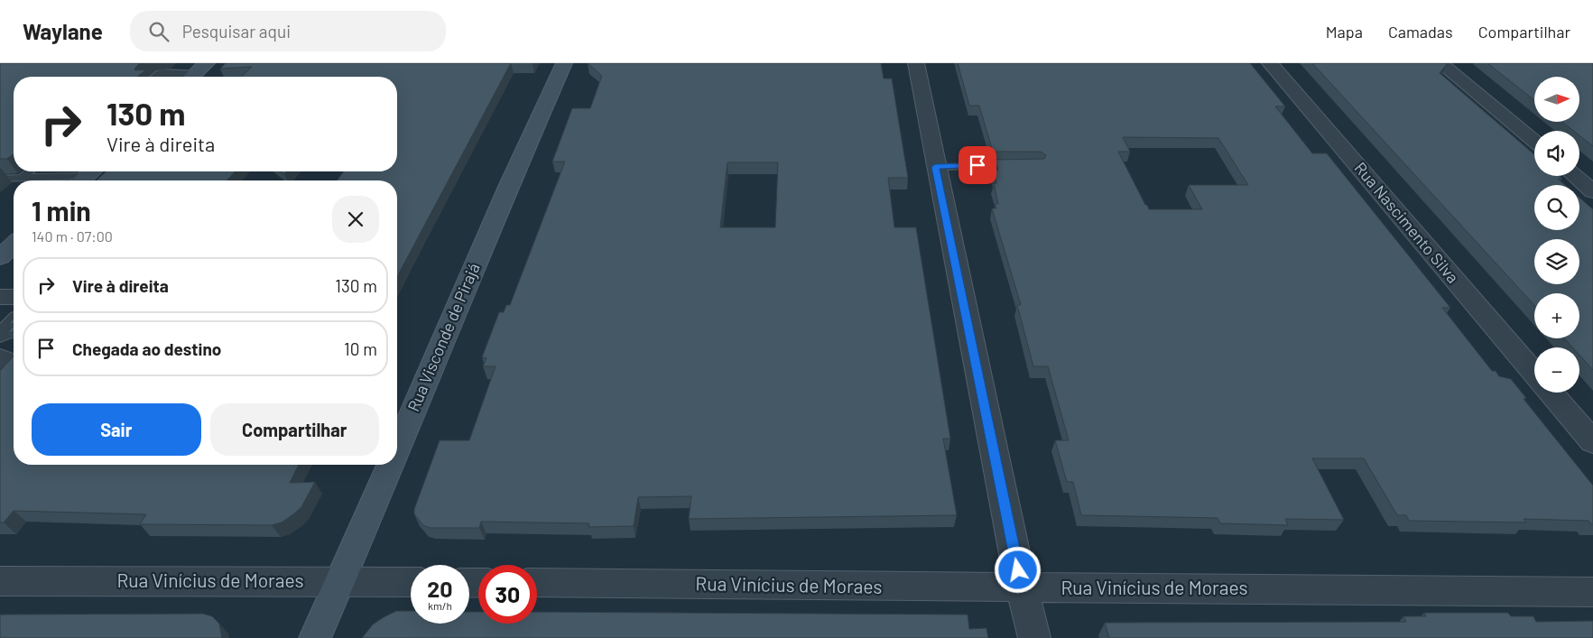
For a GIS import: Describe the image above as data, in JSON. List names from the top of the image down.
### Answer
{
  "streets": {
    "main road": ["Rua Visconde de Pirajá"],
    "street": ["Rua Nascimento Silva", "Rua Vinícius de Moraes"]
  },
  "crossings": [
    ["Rua Visconde de Pirajá", "Rua Vinícius de Moraes"]
  ],
  "north": "right",
  "page": {
    "header": "Waylane",
    "search": "Pesquisar aqui",
    "nav": ["Mapa", "Camadas", "Compartilhar"],
    "map_buttons": ["+", "−"],
    "turn": ["130 m", "Vire à direita"],
    "heading": ["1 min", "140 m · 07:00"],
    "list": [
      {
        "name": "Vire à direita",
        "value": "130 m"
      },
      {
        "name": "Chegada ao destino",
        "value": "10 m"
      }
    ],
    "buttons": ["Sair", "Compartilhar"],
    "speed": "20 km/h",
    "limit": "30"
  }
}
